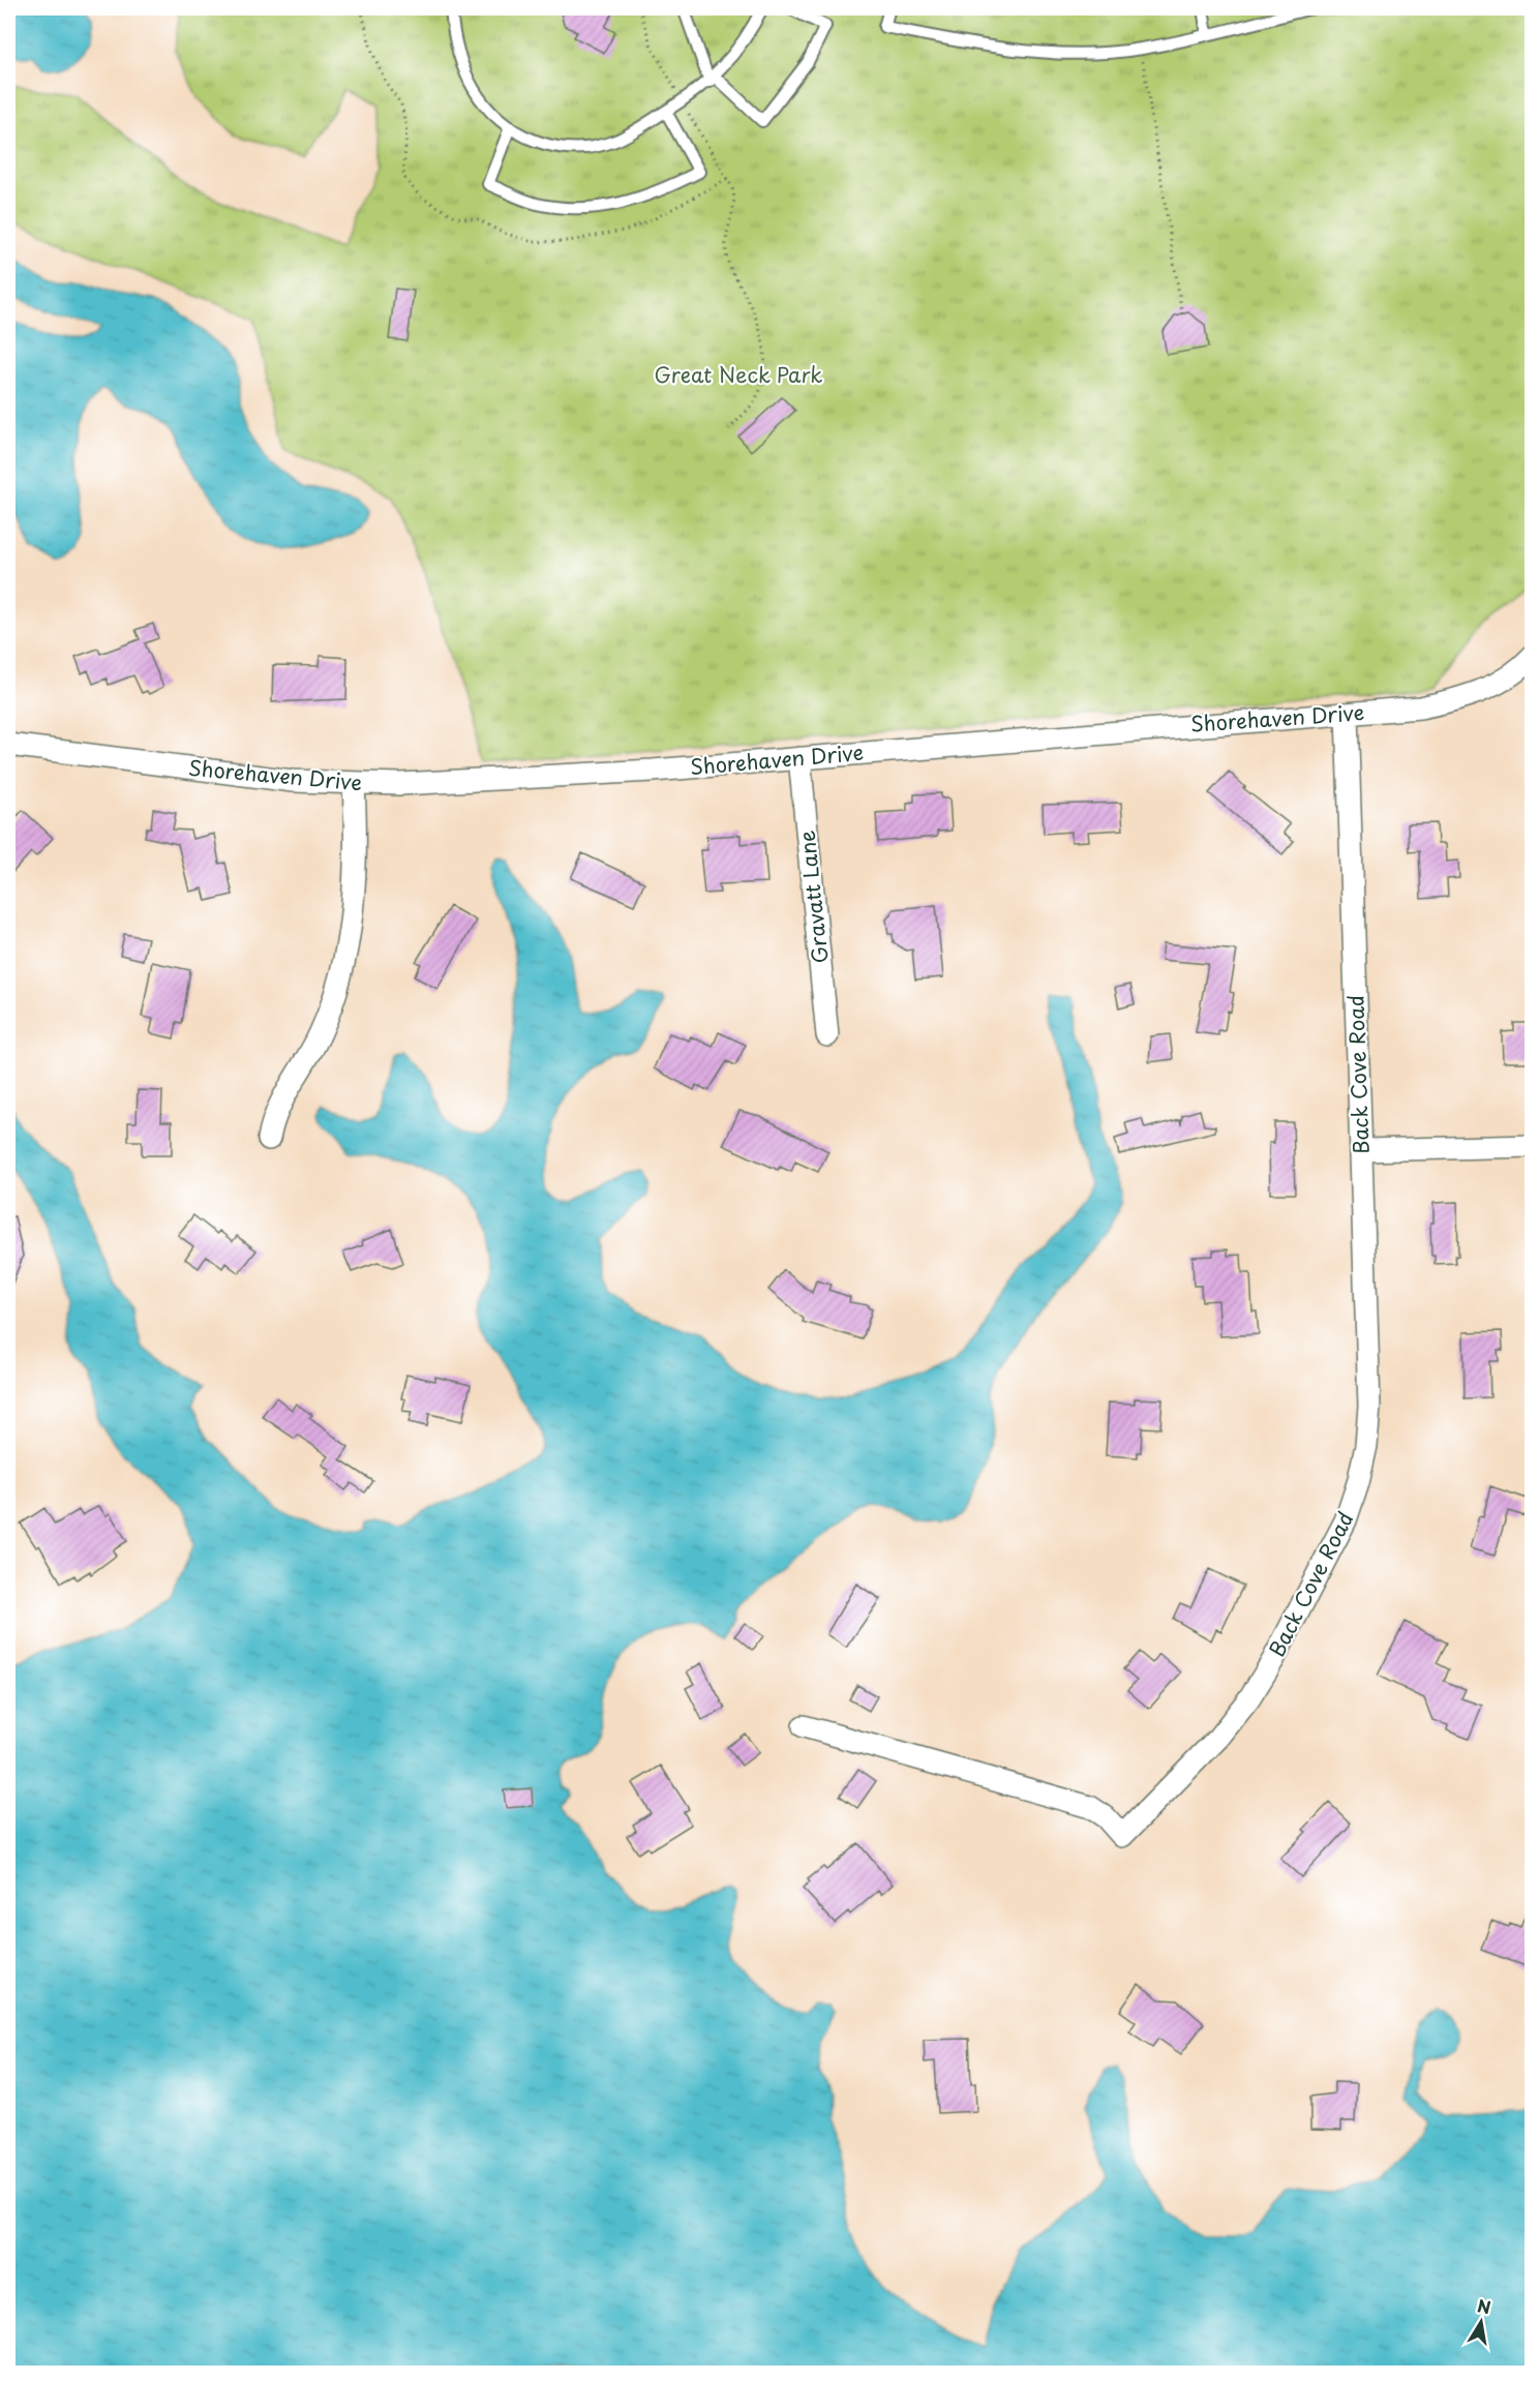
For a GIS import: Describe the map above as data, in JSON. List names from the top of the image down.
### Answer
{
  "streets": {
    "street": ["Shorehaven Drive", "Gravatt Lane", "Back Cove Road"]
  },
  "crossings": [
    ["Shorehaven Drive", "Gravatt Lane"],
    ["Shorehaven Drive", "Back Cove Road"]
  ],
  "parks": ["Great Neck Park"],
  "north": "top"
}
